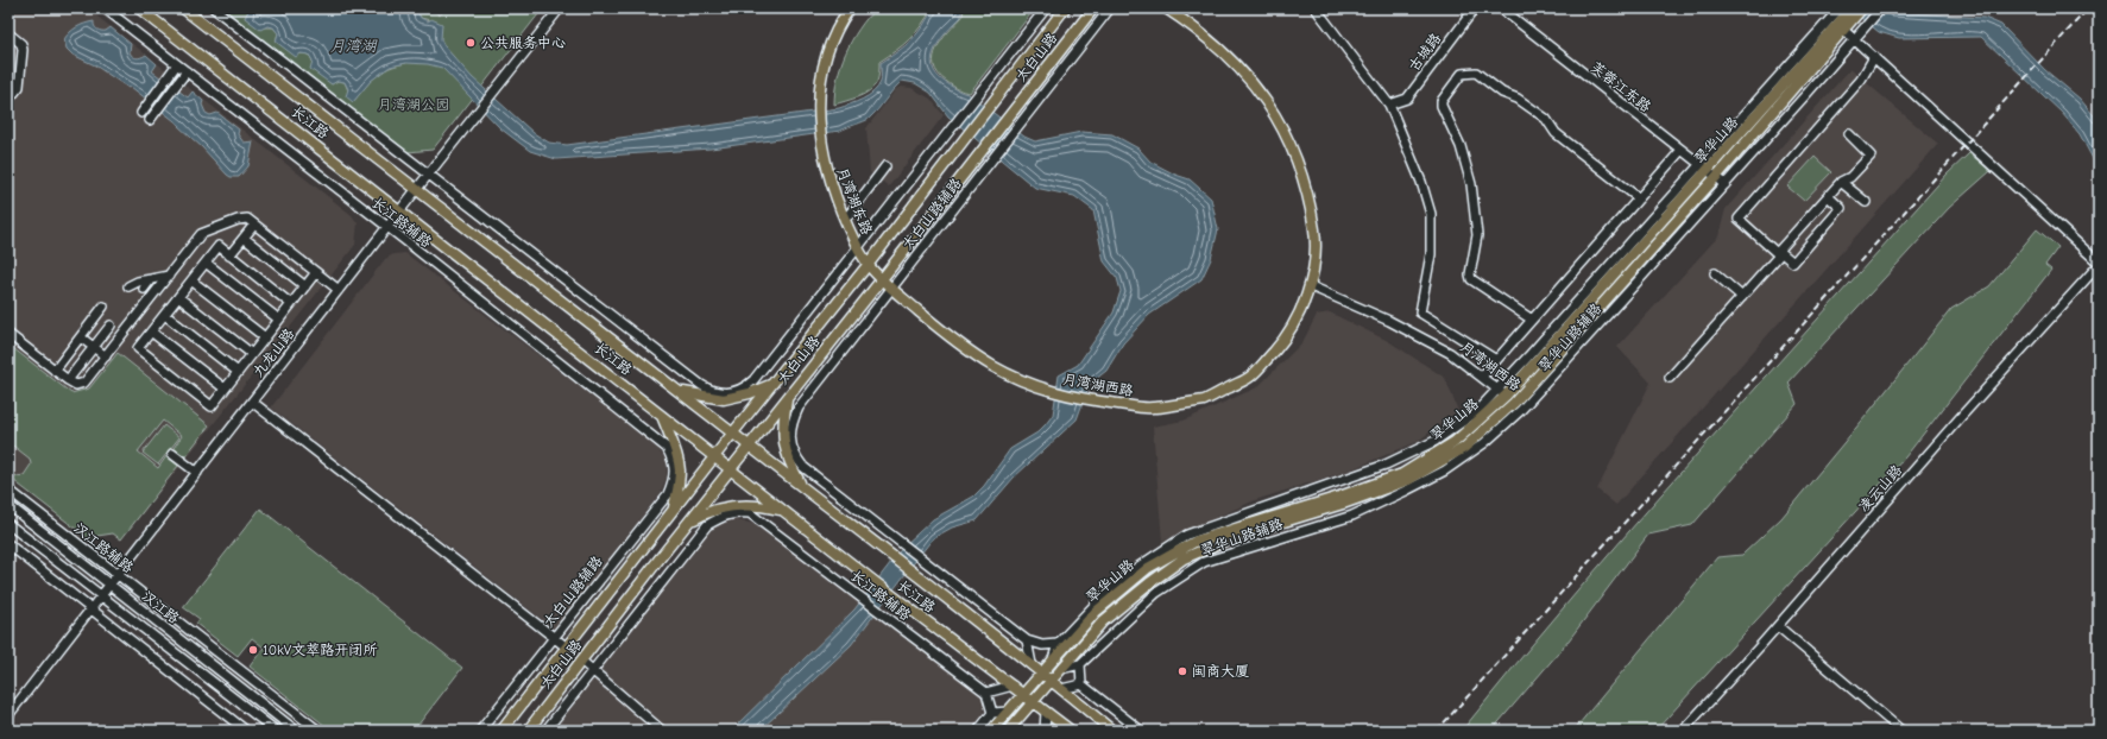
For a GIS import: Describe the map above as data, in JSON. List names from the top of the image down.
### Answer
{
  "streets": {
    "main road": [
      "太白山路",
      "长江路",
      "翠华山路",
      "月湾湖东路",
      "月湾湖西路"
    ],
    "street": [
      "古城路",
      "芙蓉江东路",
      "太白山路辅路",
      "长江路辅路",
      "翠华山路辅路",
      "九龙山路",
      "凌云山路",
      "汉江路辅路",
      "汉江路"
    ]
  },
  "crossings": [
    ["太白山路", "长江路"],
    ["太白山路", "月湾湖东路"],
    ["太白山路", "月湾湖西路"],
    ["芙蓉江东路", "翠华山路"],
    ["芙蓉江东路", "翠华山路辅路"],
    ["长江路", "翠华山路"],
    ["长江路", "九龙山路"],
    ["翠华山路", "翠华山路辅路"],
    ["翠华山路", "月湾湖西路"],
    ["月湾湖东路", "月湾湖西路"],
    ["太白山路辅路", "长江路辅路"],
    ["太白山路辅路", "月湾湖西路"],
    ["长江路辅路", "九龙山路"],
    ["翠华山路辅路", "月湾湖西路"],
    ["九龙山路", "汉江路辅路"],
    ["九龙山路", "汉江路"]
  ],
  "water": ["月湾湖"],
  "parks": ["月湾湖公园"],
  "places": ["公共服务中心", "10kV文萃路开闭所", "闽商大厦"]
}
